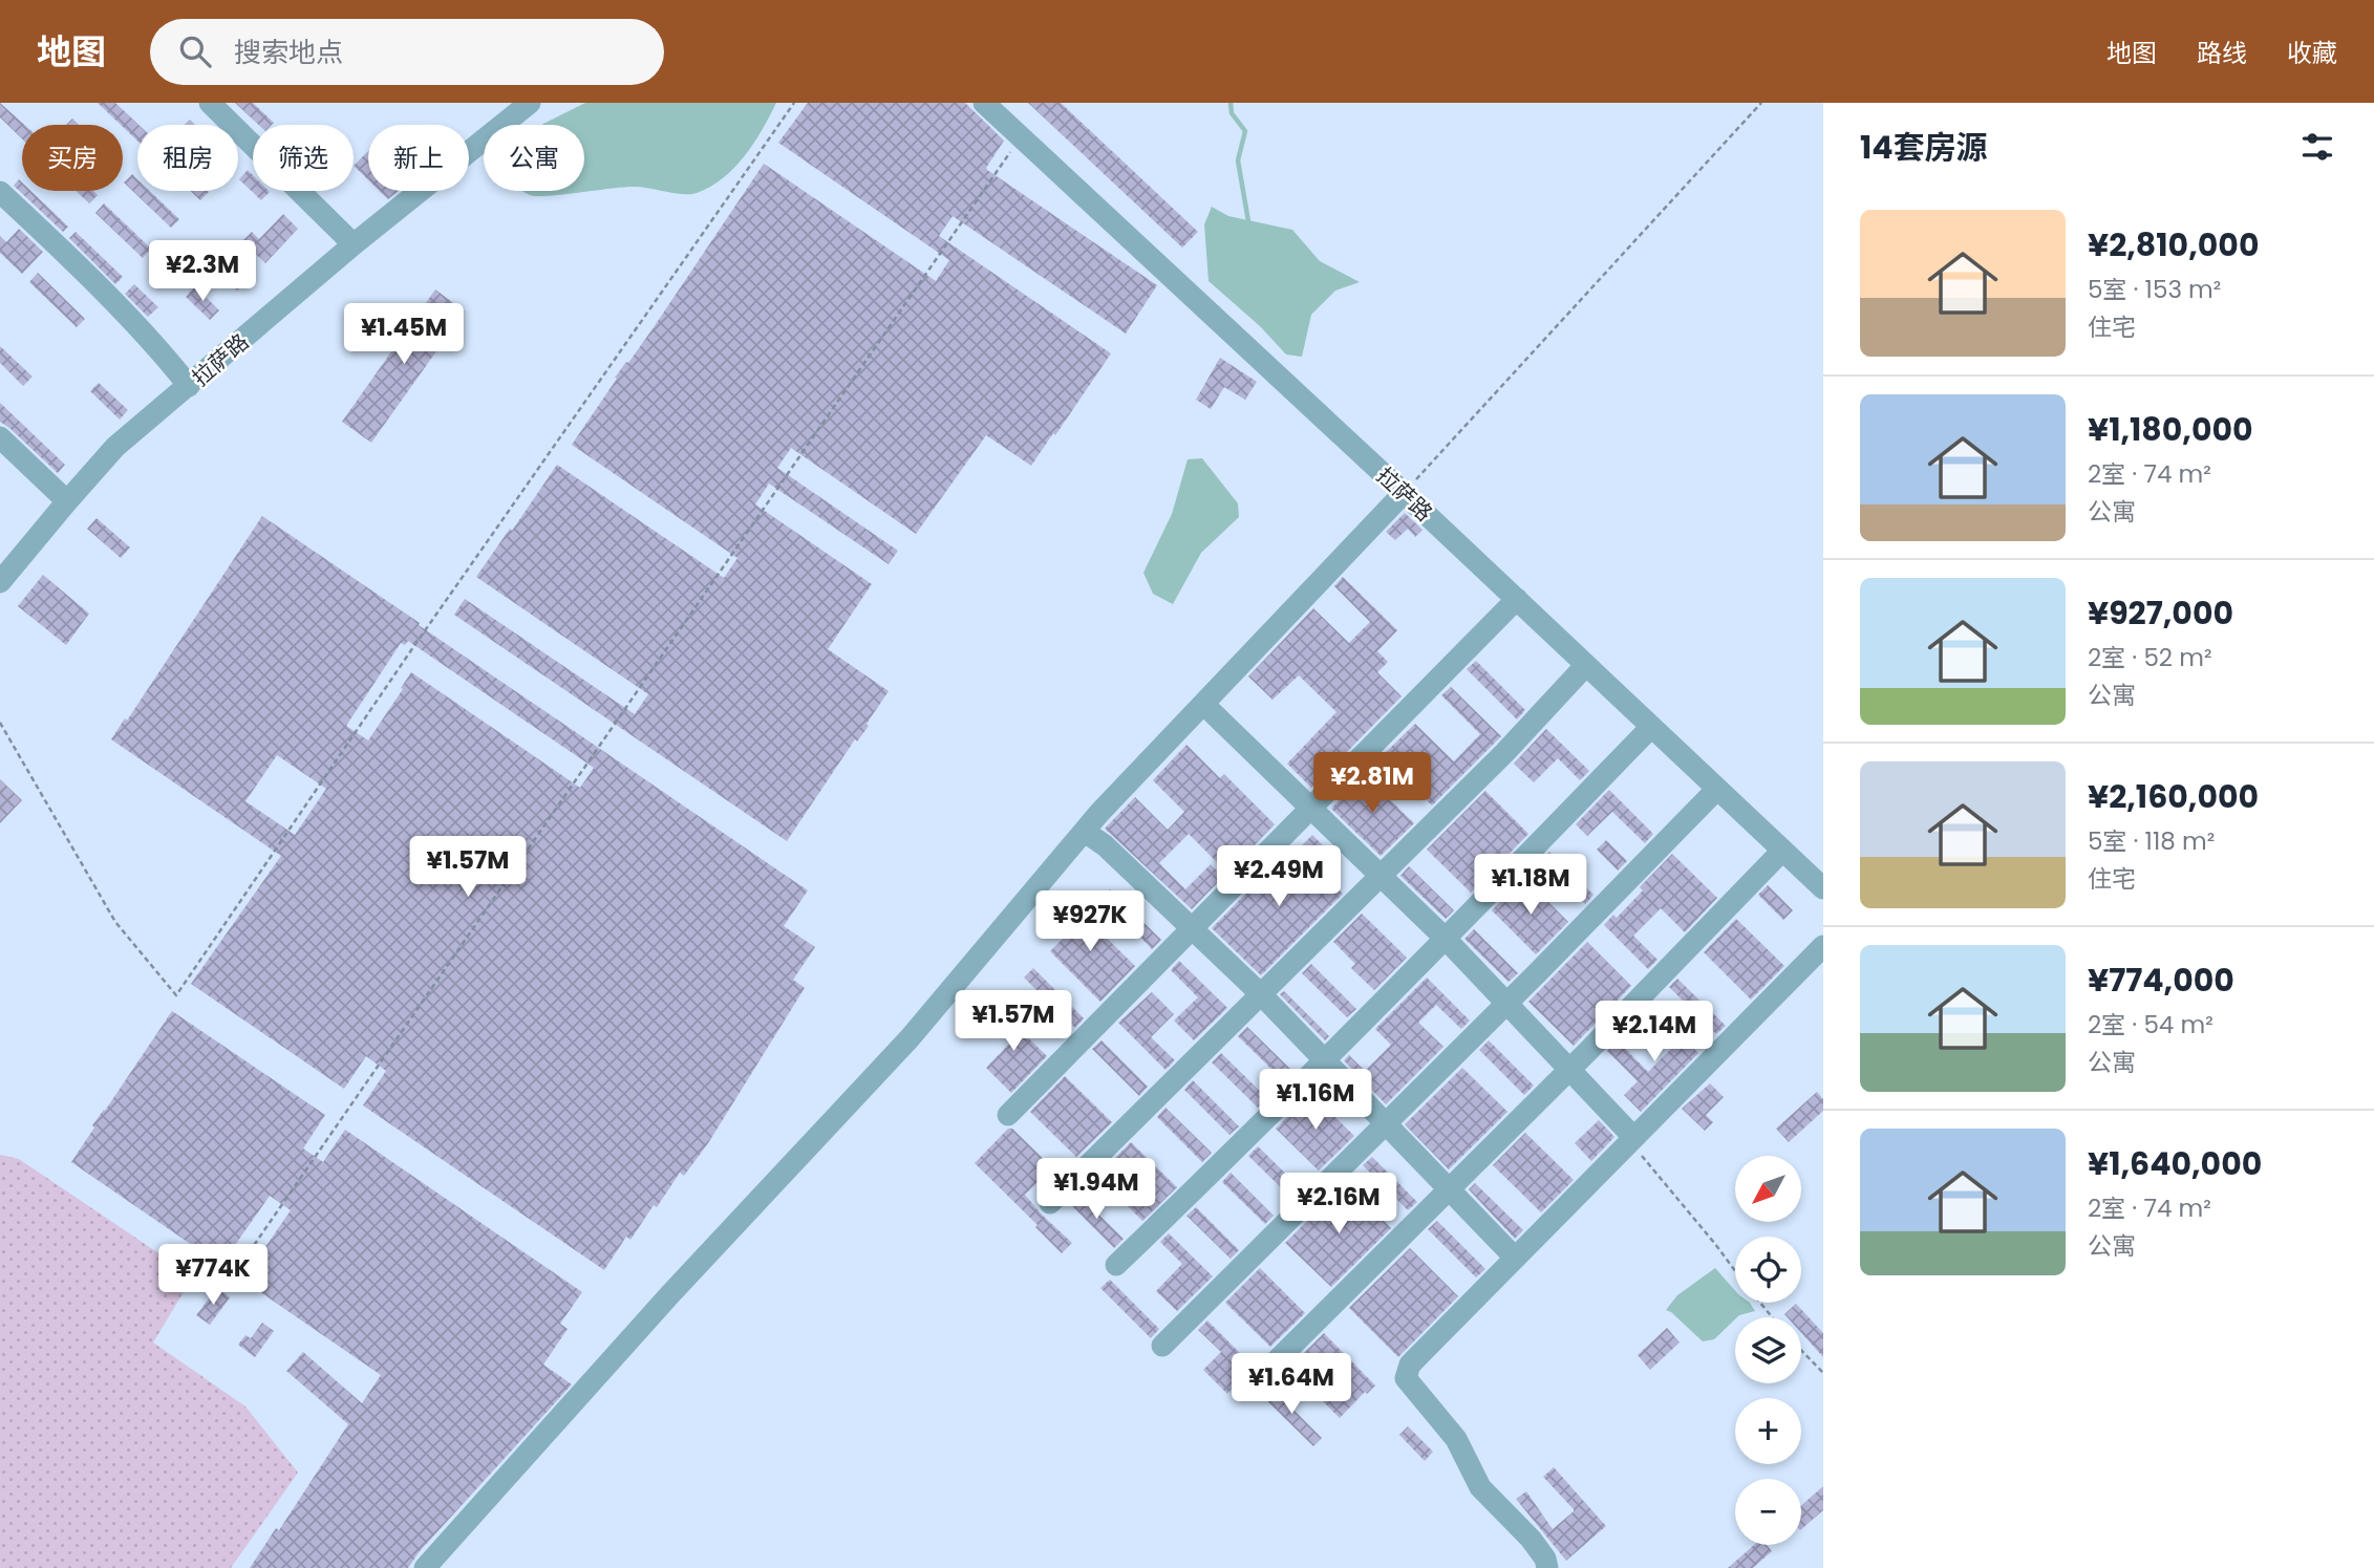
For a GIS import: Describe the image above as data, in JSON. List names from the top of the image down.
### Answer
{
  "streets": {
    "street": ["拉萨路"]
  },
  "north": "bottom left",
  "page": {
    "header": "地图",
    "search": "搜索地点",
    "nav": ["地图", "路线", "收藏"],
    "heading": "14套房源",
    "chip": [
      "买房",
      "租房",
      "筛选",
      "新上",
      "公寓"
    ],
    "list": [
      {
        "name": "¥2,810,000",
        "note": "5室 · 153 m² · 住宅"
      },
      {
        "name": "¥1,180,000",
        "note": "2室 · 74 m² · 公寓"
      },
      {
        "name": "¥927,000",
        "note": "2室 · 52 m² · 公寓"
      },
      {
        "name": "¥2,160,000",
        "note": "5室 · 118 m² · 住宅"
      },
      {
        "name": "¥774,000",
        "note": "2室 · 54 m² · 公寓"
      },
      {
        "name": "¥1,640,000",
        "note": "2室 · 74 m² · 公寓"
      }
    ],
    "price": [
      "¥2.3M",
      "¥1.45M",
      "¥2.81M",
      "¥1.57M",
      "¥2.49M",
      "¥1.18M",
      "¥927K",
      "¥1.57M",
      "¥2.14M",
      "¥1.16M",
      "¥1.94M",
      "¥2.16M",
      "¥774K",
      "¥1.64M"
    ],
    "map_buttons": ["+", "−"]
  }
}
